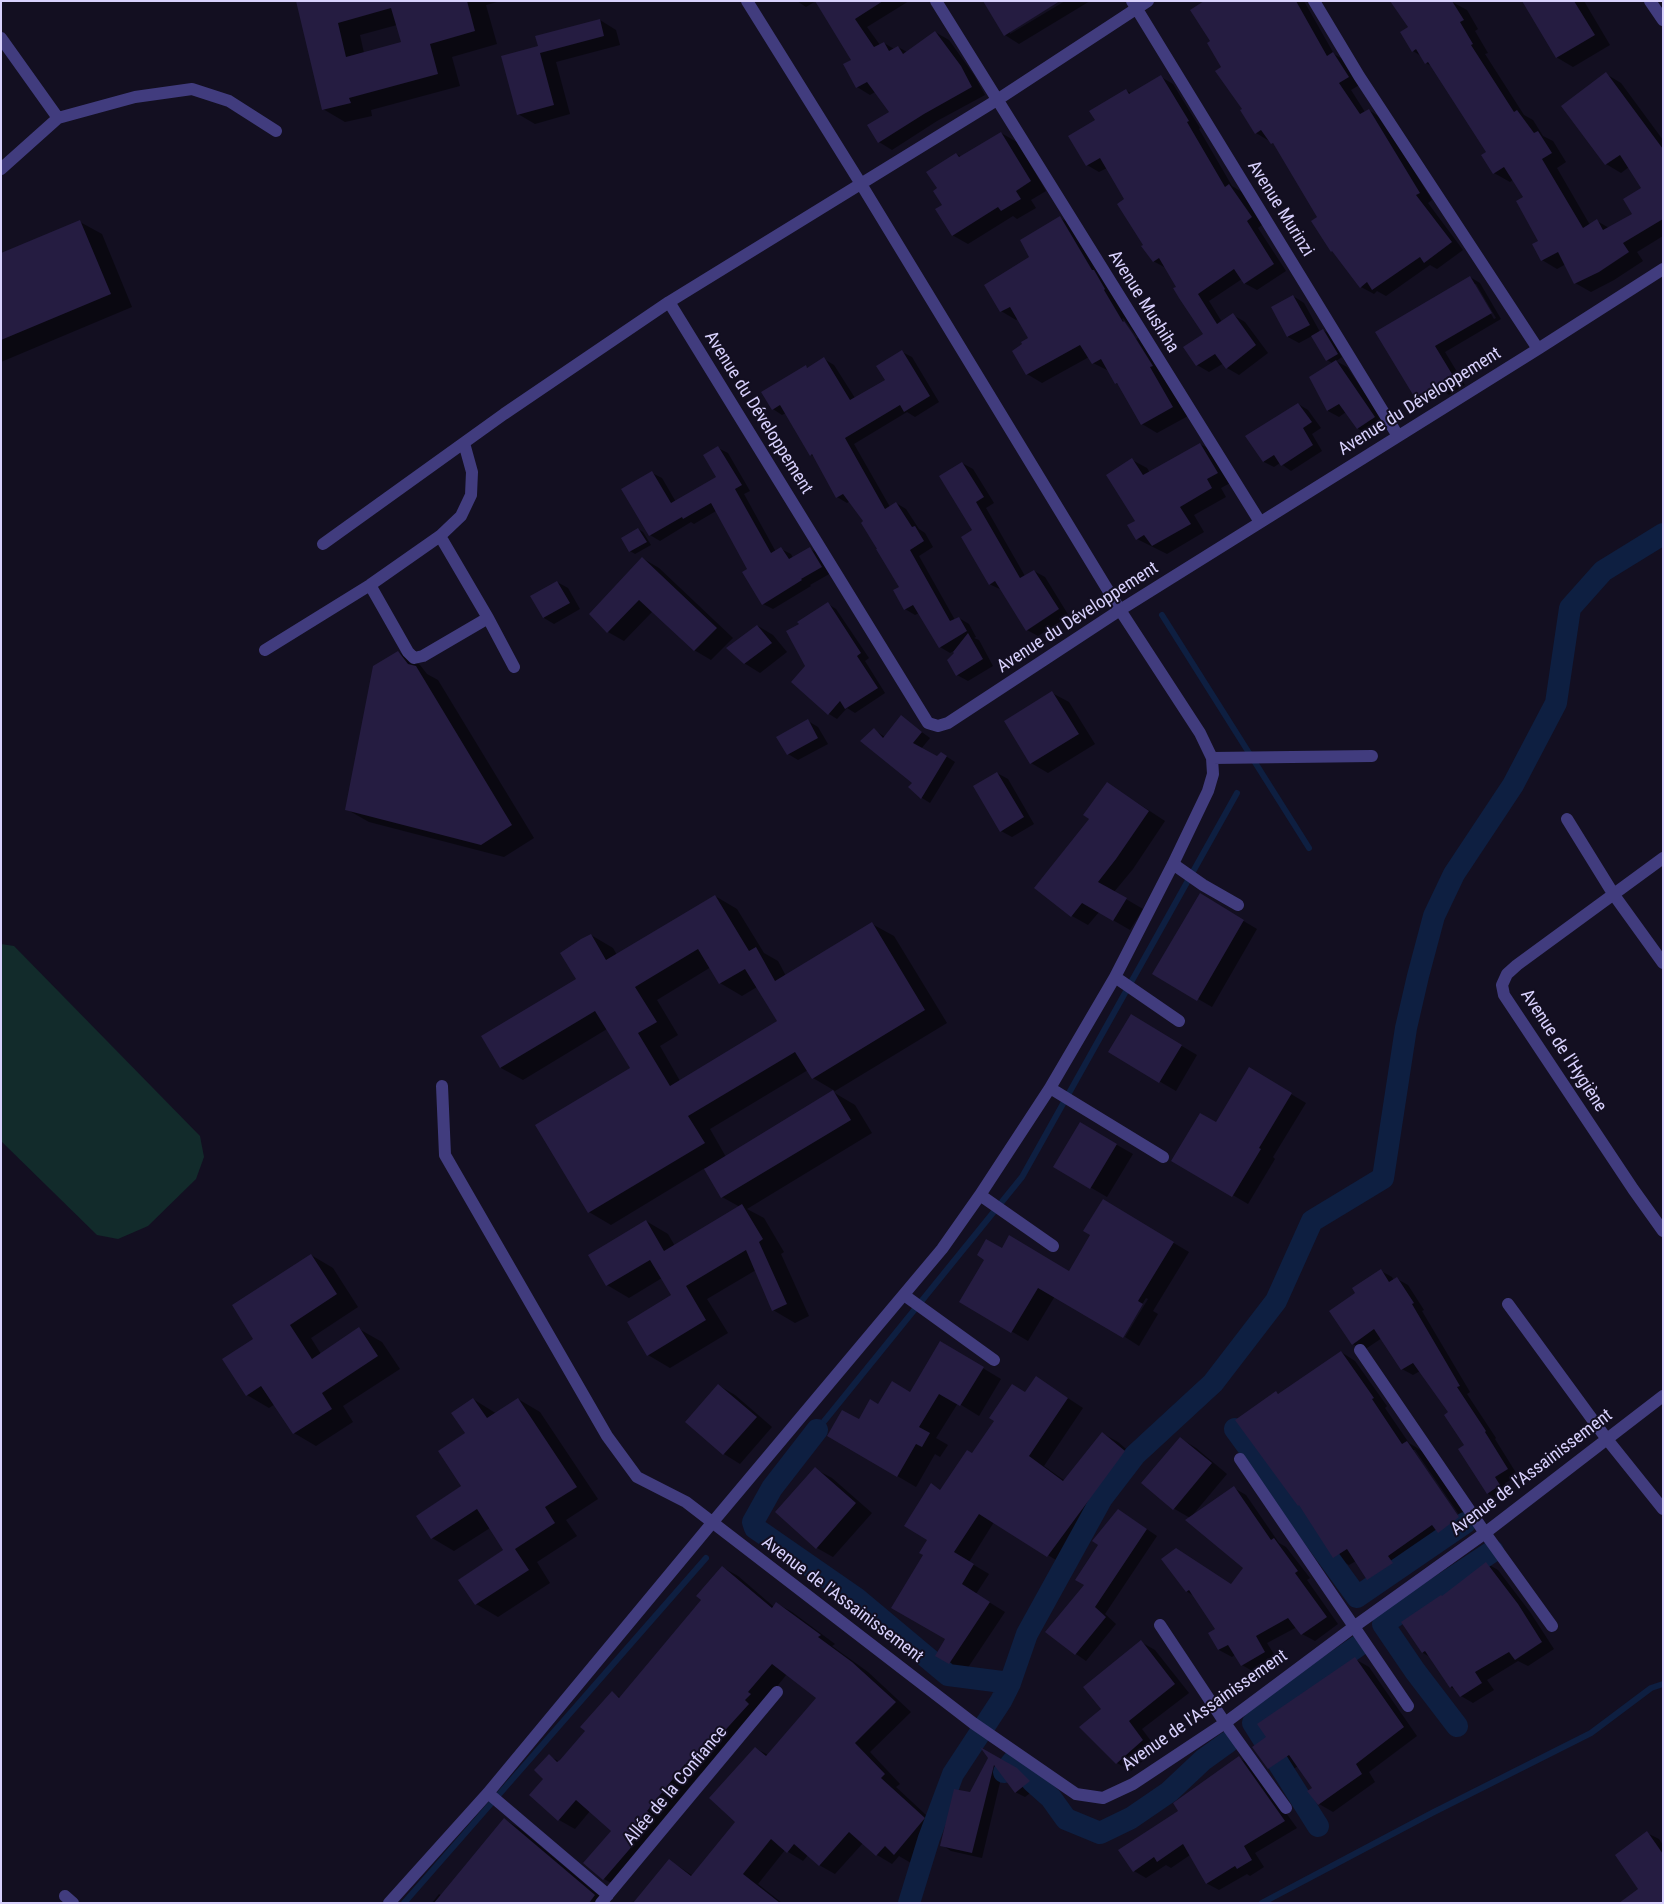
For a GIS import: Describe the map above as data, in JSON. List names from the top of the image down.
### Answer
{
  "streets": {
    "street": [
      "Avenue Murinzi",
      "Avenue Mushiha",
      "Avenue du Développement",
      "Avenue de l'Hygiène",
      "Avenue de l'Assainissement",
      "Allée de la Confiance"
    ]
  },
  "crossings": [
    ["Avenue Murinzi", "Avenue du Développement"],
    ["Avenue Mushiha", "Avenue du Développement"]
  ]
}
